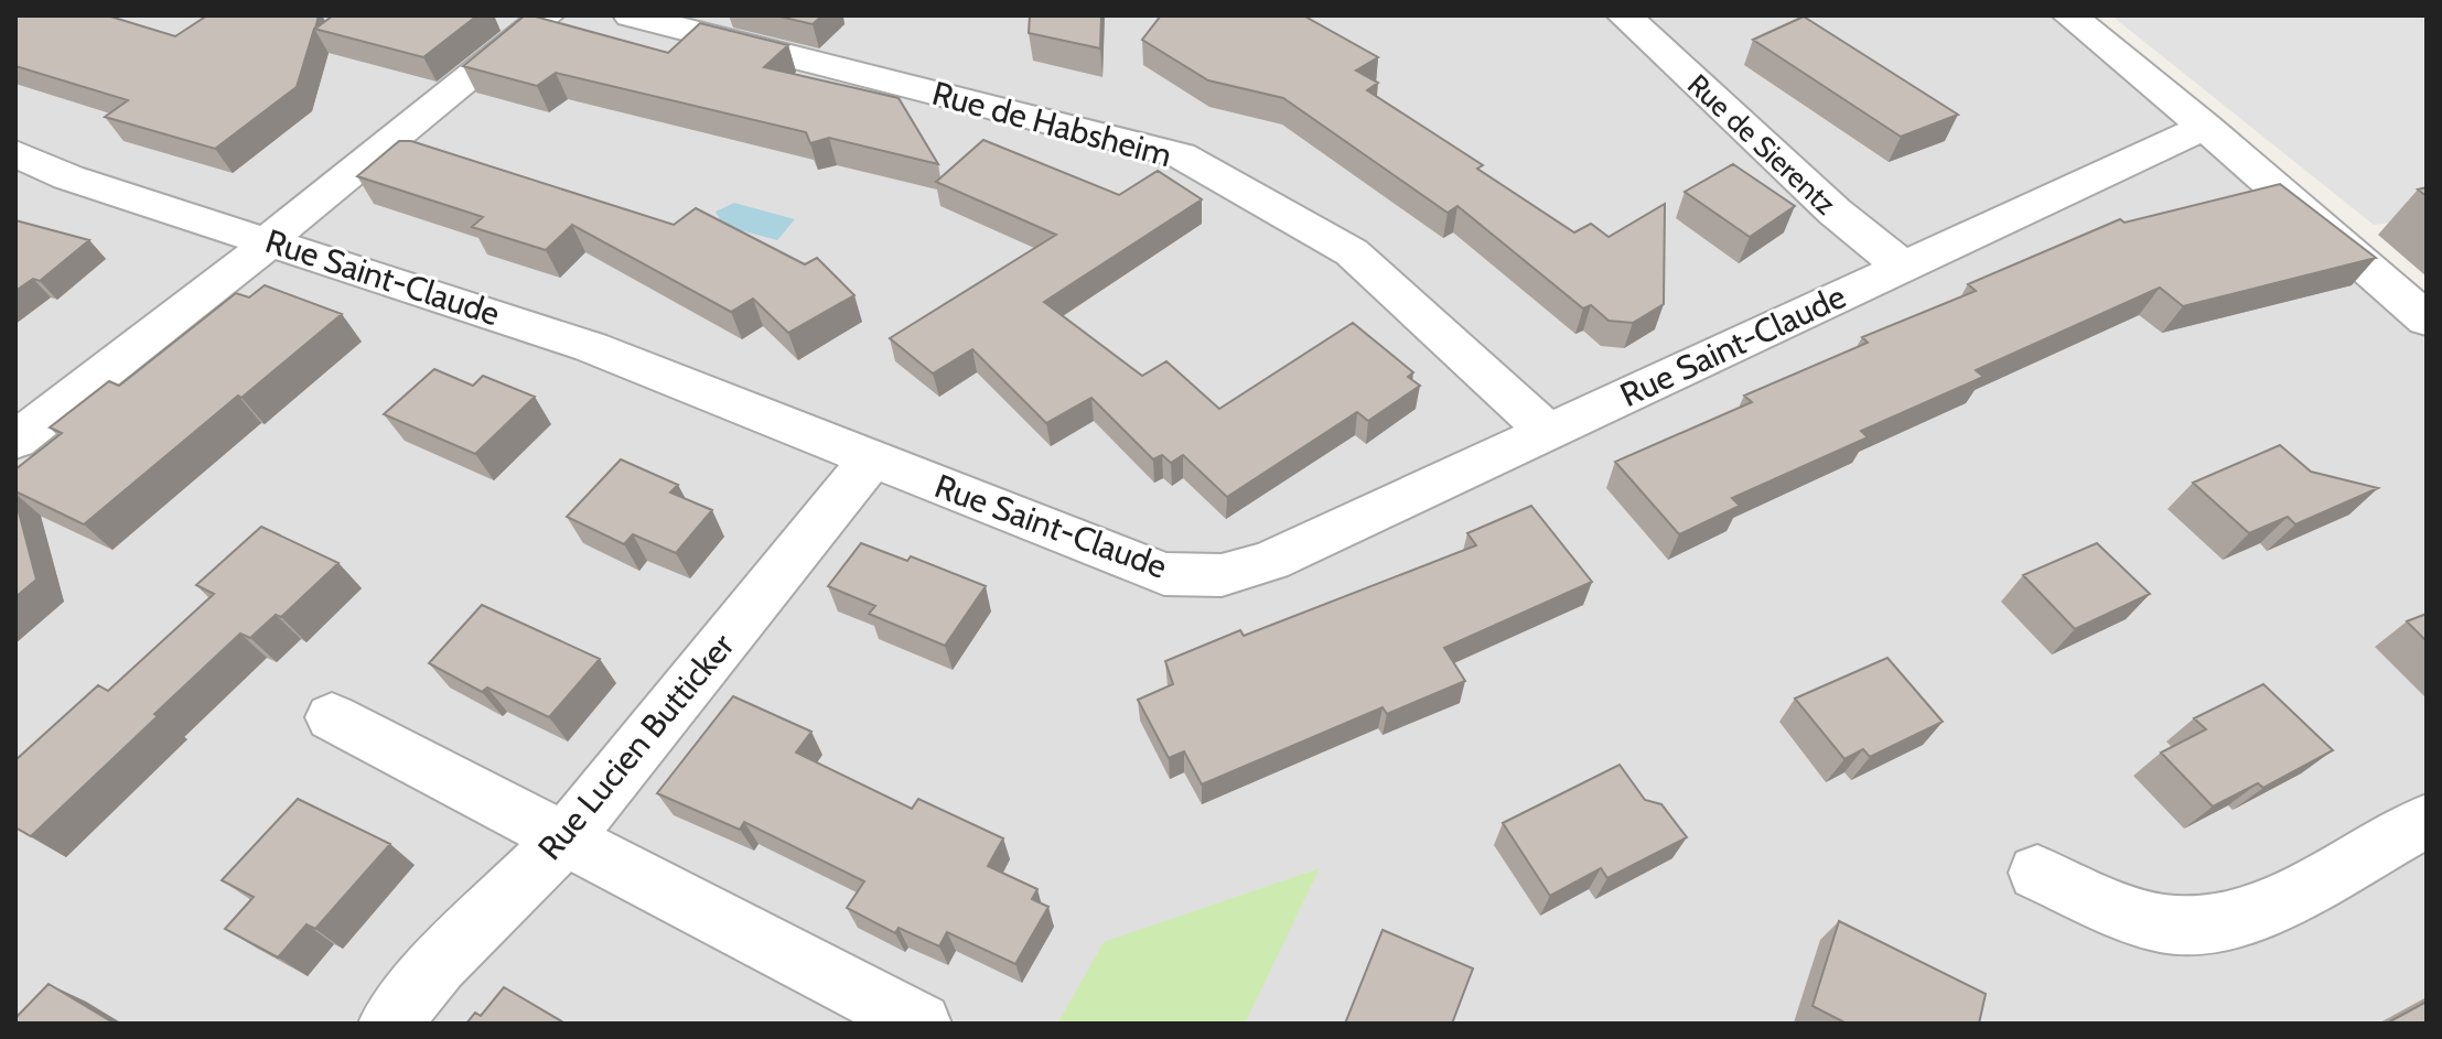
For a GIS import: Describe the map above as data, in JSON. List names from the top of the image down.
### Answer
{
  "streets": {
    "street": [
      "Rue de Habsheim",
      "Rue de Sierentz",
      "Rue Saint-Claude",
      "Rue Lucien Butticker"
    ]
  },
  "crossings": [
    ["Rue de Habsheim", "Rue Saint-Claude"],
    ["Rue de Sierentz", "Rue Saint-Claude"],
    ["Rue Saint-Claude", "Rue Lucien Butticker"]
  ]
}
